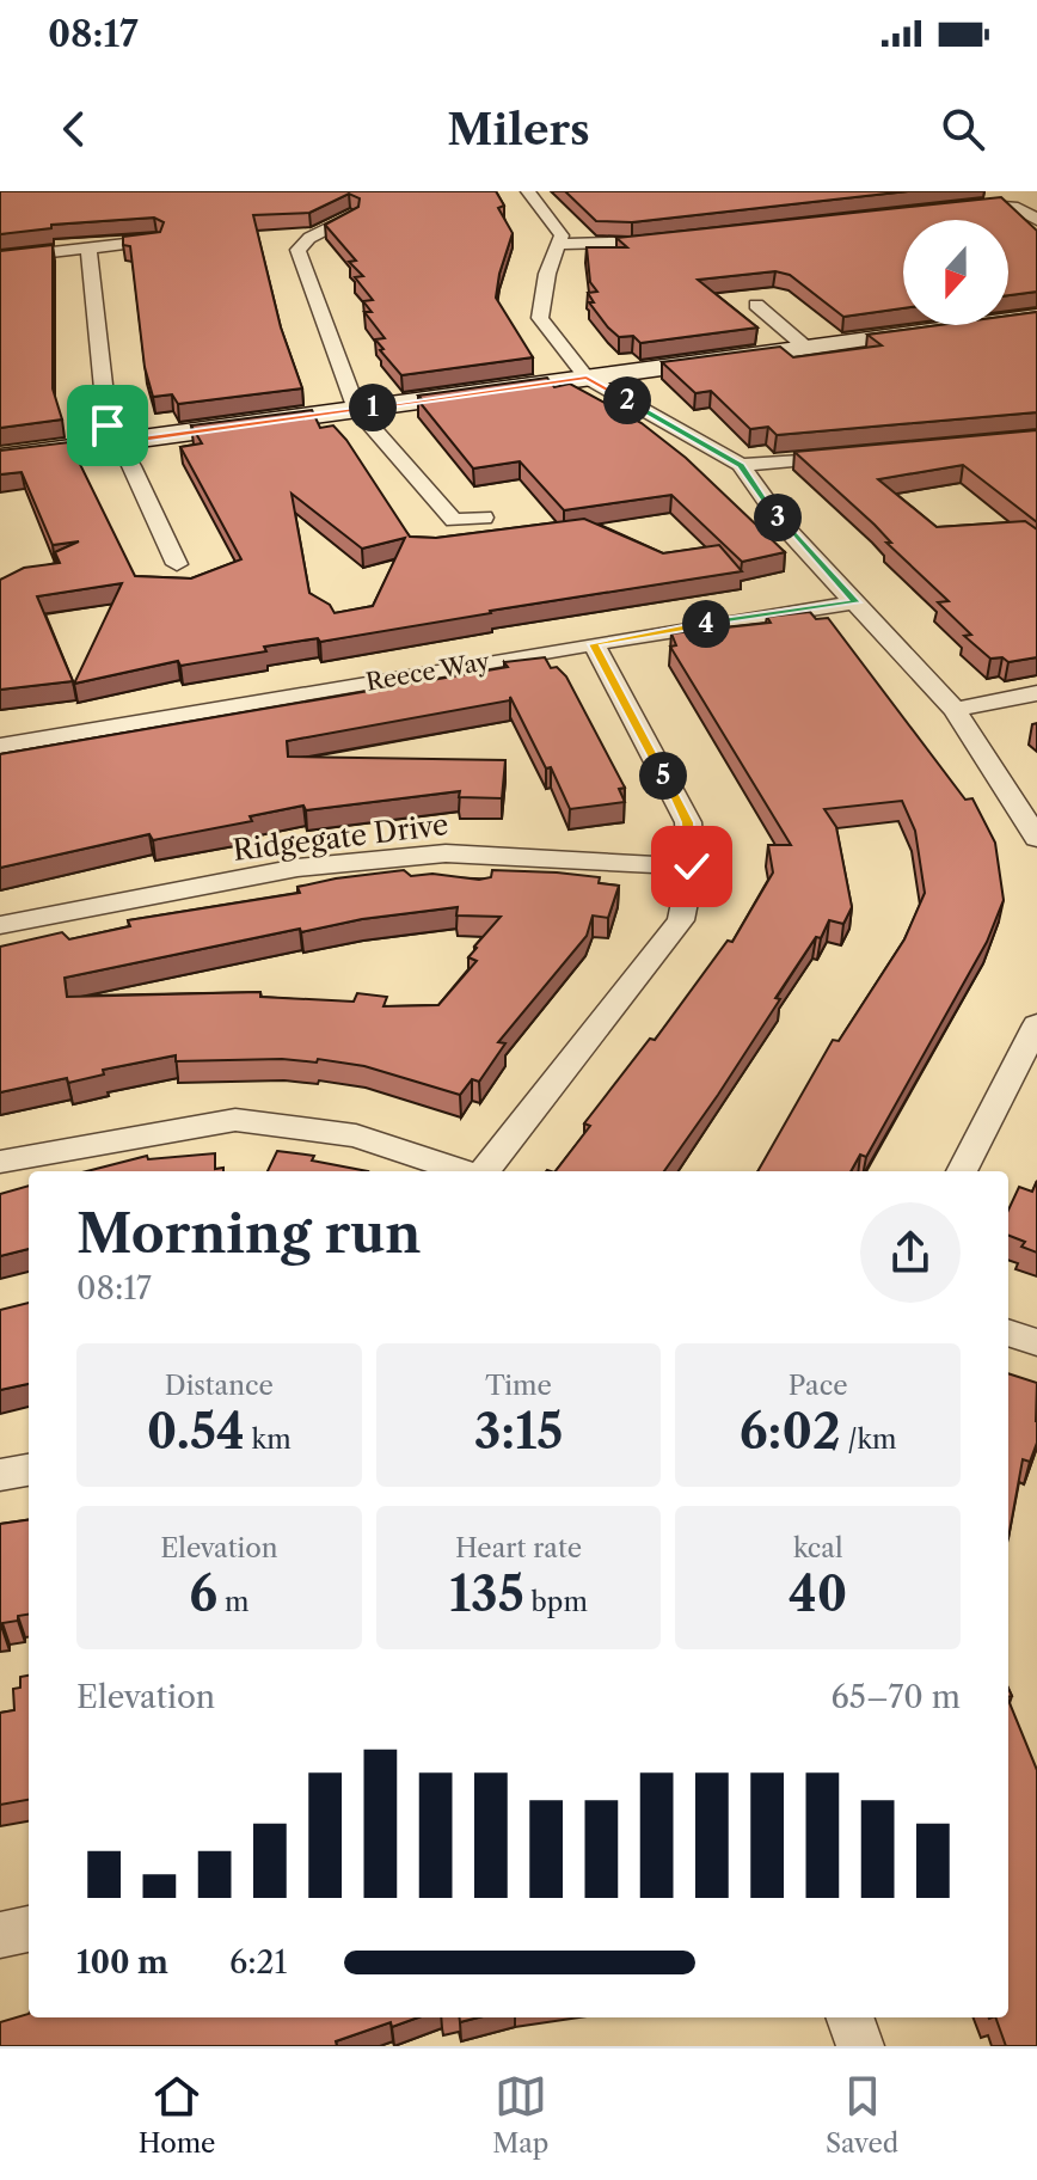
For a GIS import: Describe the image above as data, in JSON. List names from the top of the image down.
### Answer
{
  "streets": {
    "street": ["Reece Way", "Ridgegate Drive"]
  },
  "north": "bottom",
  "page": {
    "status": "08:17",
    "header": "Milers",
    "pins": [
      "2",
      "1",
      "3",
      "4",
      "5"
    ],
    "heading": ["Morning run", "08:17"],
    "stats": [
      ["Distance", "0.54 km"],
      ["Time", "3:15"],
      ["Pace", "6:02 /km"],
      ["Elevation", "6 m"],
      ["Heart rate", "135 bpm"],
      ["kcal", "40"]
    ],
    "chart": ["Elevation", "65–70 m"],
    "list": [
      {
        "name": "100 m",
        "note": "6:21"
      }
    ],
    "tabs": ["Home", "Map", "Saved"]
  }
}
